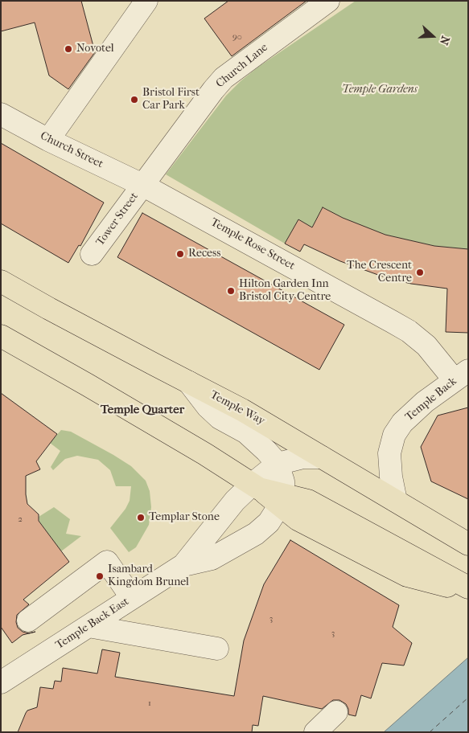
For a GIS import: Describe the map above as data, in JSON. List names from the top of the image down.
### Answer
{
  "streets": {
    "highway": ["Temple Way"],
    "street": [
      "Church Lane",
      "Church Street",
      "Tower Street",
      "Temple Rose Street",
      "Temple Back",
      "Temple Back East"
    ]
  },
  "crossings": [
    ["Church Lane", "Church Street"],
    ["Church Lane", "Tower Street"],
    ["Church Lane", "Temple Rose Street"],
    ["Church Street", "Tower Street"],
    ["Church Street", "Temple Rose Street"],
    ["Tower Street", "Temple Rose Street"],
    ["Temple Rose Street", "Temple Back"],
    ["Temple Back", "Temple Way"]
  ],
  "districts": ["Temple Quarter"],
  "parks": ["Temple Gardens"],
  "places": [
    "Novotel",
    "Bristol First Car Park",
    "Recess",
    "The Crescent Centre",
    "Hilton Garden Inn Bristol City Centre",
    "Templar Stone",
    "Isambard Kingdom Brunel"
  ],
  "house_numbers": [
    "90",
    "2",
    "3",
    "3",
    "1"
  ],
  "north": "right"
}
